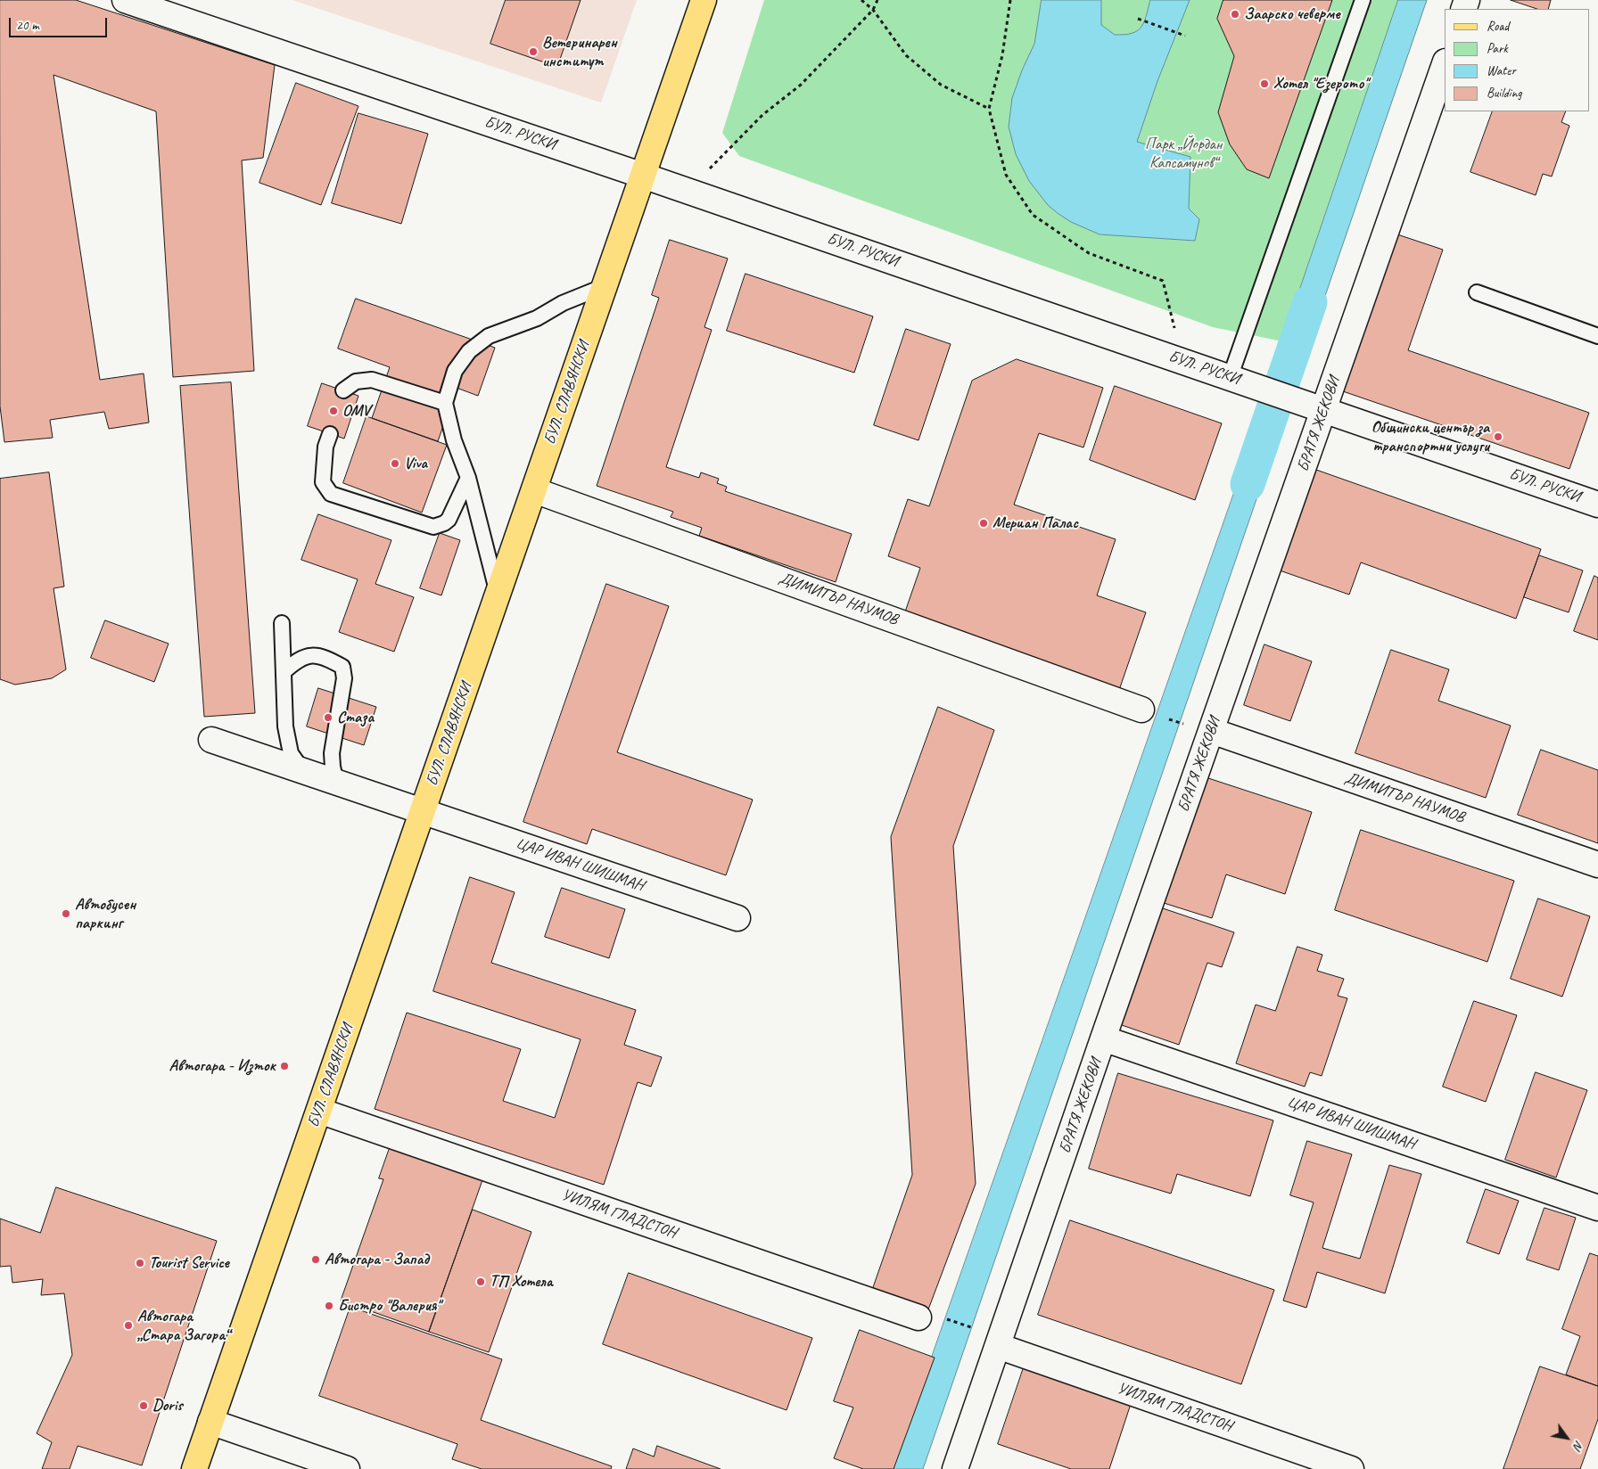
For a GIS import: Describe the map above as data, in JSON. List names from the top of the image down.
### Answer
{
  "streets": {
    "main road": ["БУЛ. СЛАВЯНСКИ"],
    "street": [
      "БУЛ. РУСКИ",
      "БРАТЯ ЖЕКОВИ",
      "ДИМИТЪР НАУМОВ",
      "ЦАР ИВАН ШИШМАН",
      "УИЛЯМ ГЛАДСТОН"
    ]
  },
  "crossings": [
    ["БУЛ. РУСКИ", "БУЛ. СЛАВЯНСКИ"],
    ["БУЛ. РУСКИ", "БРАТЯ ЖЕКОВИ"],
    ["БУЛ. СЛАВЯНСКИ", "ДИМИТЪР НАУМОВ"],
    ["БУЛ. СЛАВЯНСКИ", "ЦАР ИВАН ШИШМАН"],
    ["БУЛ. СЛАВЯНСКИ", "УИЛЯМ ГЛАДСТОН"],
    ["БРАТЯ ЖЕКОВИ", "ДИМИТЪР НАУМОВ"],
    ["БРАТЯ ЖЕКОВИ", "ЦАР ИВАН ШИШМАН"],
    ["БРАТЯ ЖЕКОВИ", "УИЛЯМ ГЛАДСТОН"]
  ],
  "parks": ["Парк „Йордан Капсамунов“"],
  "places": [
    "Заарско чеверме",
    "Ветеринарен институт",
    "Хотел \"Езерото\"",
    "OMV",
    "Общински център за транспортни услуги",
    "Viva",
    "Мериан Палас",
    "Стаза",
    "Автобусен паркинг",
    "Автогара - Изток",
    "Автогара - Запад",
    "Tourist Service",
    "ТП Хотела",
    "Бистро \"Валерия\"",
    "Автогара „Стара Загора“",
    "Doris"
  ],
  "legend": [
    "Road",
    "Park",
    "Water",
    "Building"
  ],
  "scale_bar": "20 m",
  "north": "bottom right"
}
